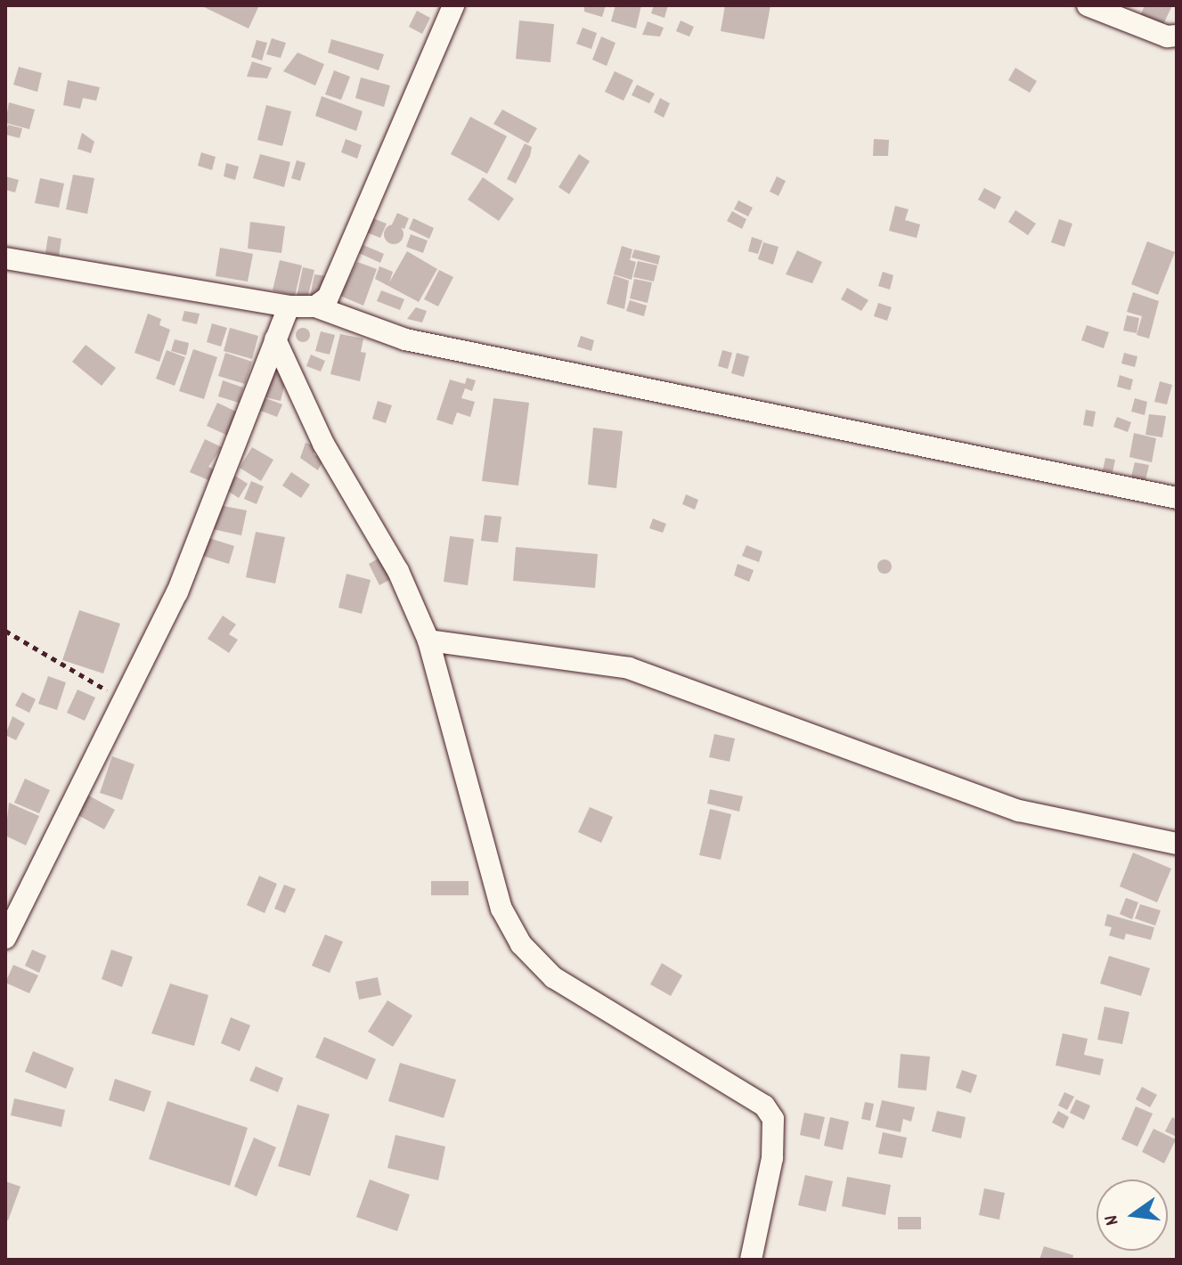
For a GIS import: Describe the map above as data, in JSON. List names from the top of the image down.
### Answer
{
  "north": "left"
}
